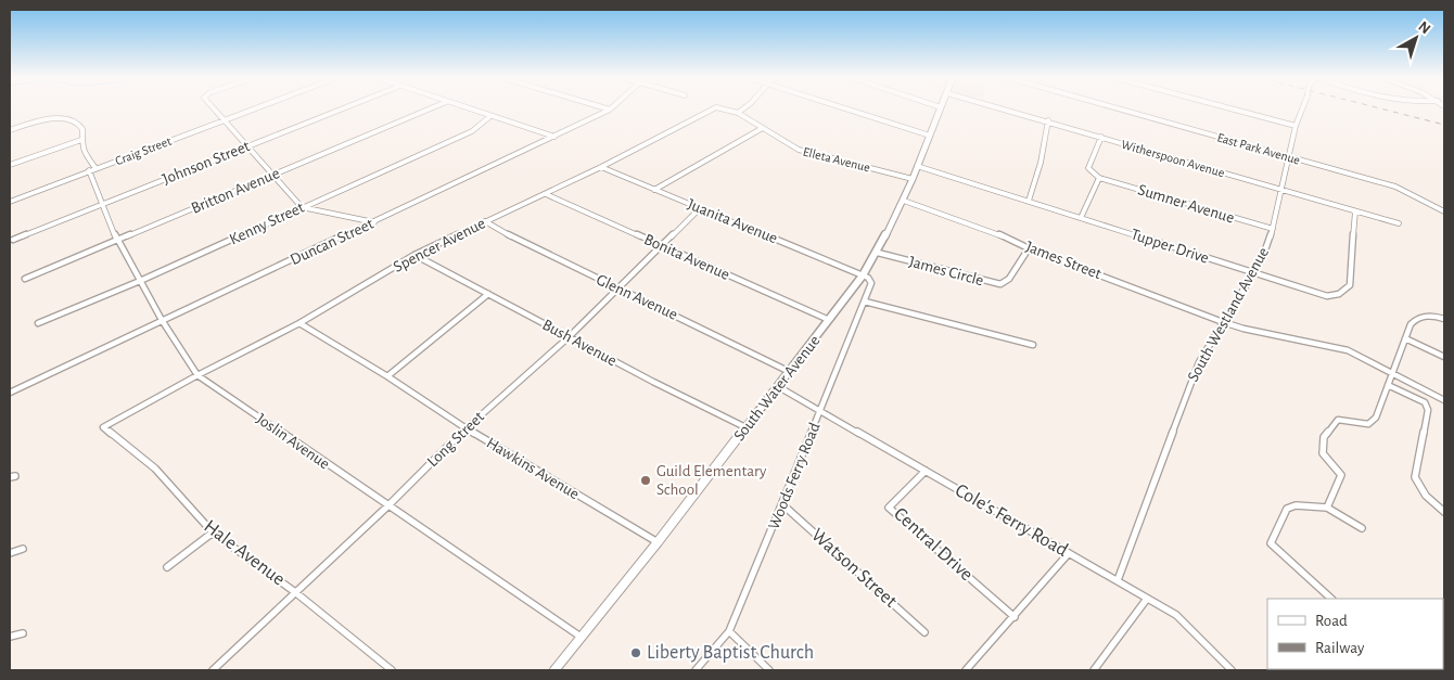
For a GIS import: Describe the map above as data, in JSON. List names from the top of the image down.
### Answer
{
  "streets": {
    "main road": ["South Water Avenue"],
    "street": [
      "East Park Avenue",
      "Craig Street",
      "Witherspoon Avenue",
      "Elleta Avenue",
      "Johnson Street",
      "Britton Avenue",
      "Sumner Avenue",
      "Juanita Avenue",
      "Kenny Street",
      "Duncan Street",
      "Spencer Avenue",
      "Tupper Drive",
      "Bonita Avenue",
      "James Street",
      "James Circle",
      "Glenn Avenue",
      "South Westland Avenue",
      "Bush Avenue",
      "Long Street",
      "Joslin Avenue",
      "Hawkins Avenue",
      "Woods Ferry Road",
      "Cole's Ferry Road",
      "Central Drive",
      "Hale Avenue",
      "Watson Street"
    ]
  },
  "crossings": [
    ["East Park Avenue", "South Westland Avenue"],
    ["Craig Street", "Joslin Avenue"],
    ["Witherspoon Avenue", "Tupper Drive"],
    ["Witherspoon Avenue", "South Westland Avenue"],
    ["Elleta Avenue", "Spencer Avenue"],
    ["Elleta Avenue", "South Water Avenue"],
    ["Johnson Street", "Joslin Avenue"],
    ["Britton Avenue", "Joslin Avenue"],
    ["Sumner Avenue", "South Westland Avenue"],
    ["Juanita Avenue", "Spencer Avenue"],
    ["Juanita Avenue", "South Water Avenue"],
    ["Juanita Avenue", "Long Street"],
    ["Juanita Avenue", "Woods Ferry Road"],
    ["Kenny Street", "Joslin Avenue"],
    ["Duncan Street", "Joslin Avenue"],
    ["Spencer Avenue", "Bonita Avenue"],
    ["Spencer Avenue", "Glenn Avenue"],
    ["Spencer Avenue", "Bush Avenue"],
    ["Spencer Avenue", "Joslin Avenue"],
    ["Spencer Avenue", "Hawkins Avenue"],
    ["Spencer Avenue", "Hale Avenue"],
    ["Tupper Drive", "South Westland Avenue"],
    ["Tupper Drive", "South Water Avenue"],
    ["Bonita Avenue", "South Water Avenue"],
    ["Bonita Avenue", "Long Street"],
    ["James Street", "James Circle"],
    ["James Street", "South Westland Avenue"],
    ["James Street", "South Water Avenue"],
    ["James Circle", "South Water Avenue"],
    ["Glenn Avenue", "South Water Avenue"],
    ["Glenn Avenue", "Long Street"],
    ["South Westland Avenue", "Cole's Ferry Road"],
    ["Bush Avenue", "South Water Avenue"],
    ["Bush Avenue", "Long Street"],
    ["South Water Avenue", "Joslin Avenue"],
    ["South Water Avenue", "Hawkins Avenue"],
    ["South Water Avenue", "Woods Ferry Road"],
    ["South Water Avenue", "Cole's Ferry Road"],
    ["Long Street", "Joslin Avenue"],
    ["Long Street", "Hawkins Avenue"],
    ["Long Street", "Hale Avenue"],
    ["Woods Ferry Road", "Cole's Ferry Road"],
    ["Woods Ferry Road", "Watson Street"],
    ["Cole's Ferry Road", "Central Drive"]
  ],
  "places": ["Guild Elementary School", "Liberty Baptist Church"],
  "legend": ["Road", "Railway"],
  "north": "top right"
}
